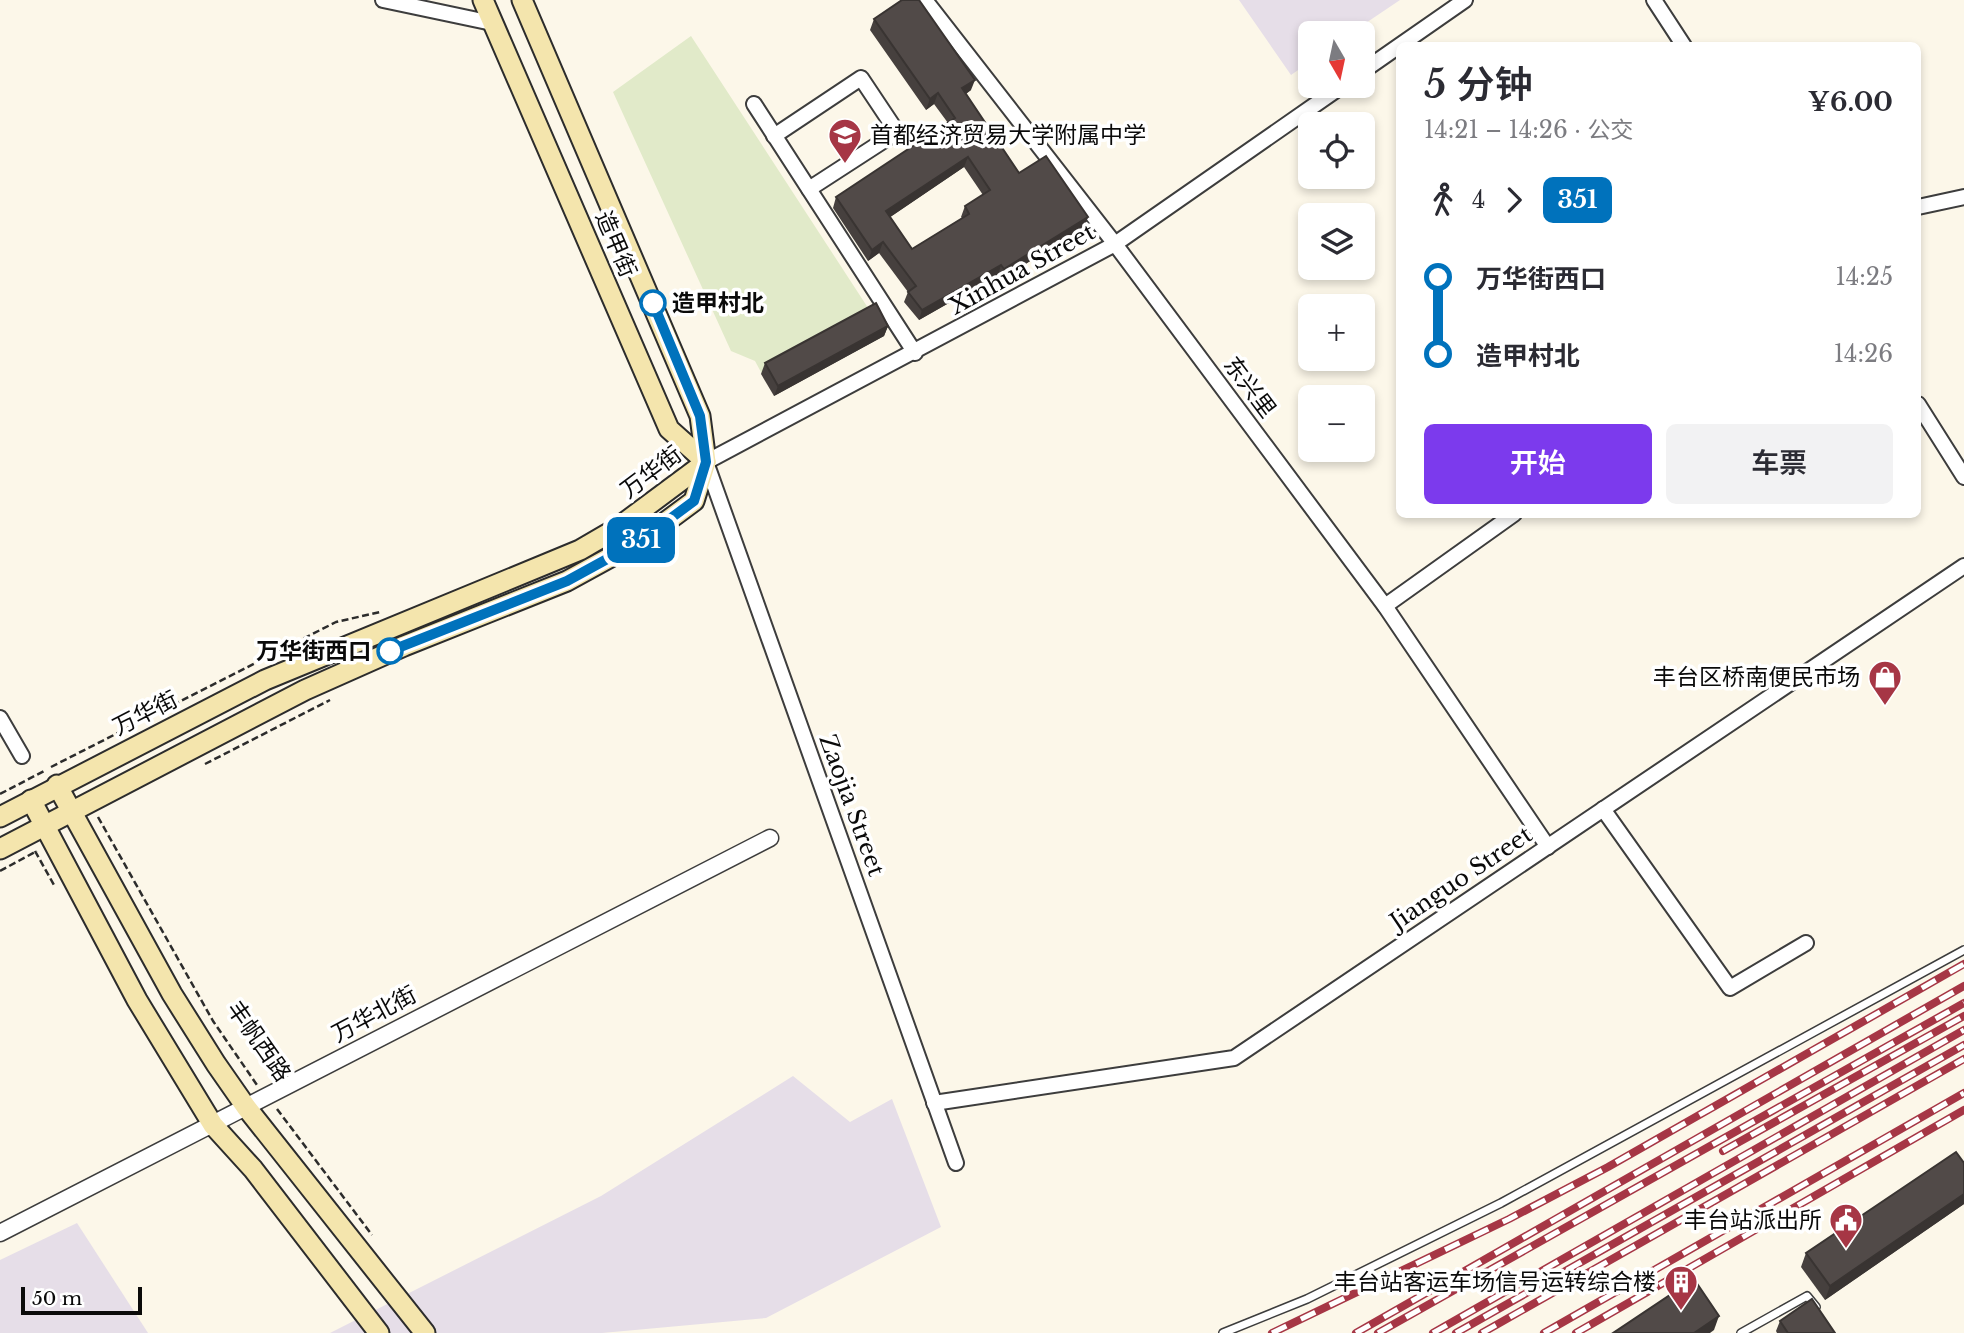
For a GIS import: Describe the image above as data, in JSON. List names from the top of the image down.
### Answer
{
  "streets": {
    "main road": ["造甲街", "万华街", "丰帆西路"],
    "street": [
      "Xinhua Street",
      "东兴里",
      "Zaojia Street",
      "Jianguo Street",
      "万华北街"
    ]
  },
  "crossings": [
    ["造甲街", "Xinhua Street"],
    ["造甲街", "万华街"],
    ["造甲街", "Zaojia Street"],
    ["Xinhua Street", "东兴里"],
    ["Xinhua Street", "万华街"],
    ["Xinhua Street", "Zaojia Street"],
    ["东兴里", "Jianguo Street"],
    ["万华街", "Zaojia Street"],
    ["万华街", "丰帆西路"],
    ["Zaojia Street", "Jianguo Street"],
    ["万华北街", "丰帆西路"]
  ],
  "places": {
    "school or university": ["首都经济贸易大学附属中学"],
    "other": ["造甲村北", "万华街西口"],
    "shop": ["丰台区桥南便民市场"],
    "public building": ["丰台站派出所"],
    "building": ["丰台站客运车场信号运转综合楼"]
  },
  "lines": ["bus line 351"],
  "scale_bar": "50 m",
  "north": "bottom",
  "page": {
    "on_map": "351",
    "map_buttons": ["+", "−"],
    "heading": ["5 分钟", "14:21 – 14:26 · 公交", "¥6.00"],
    "legs": ["4", "351"],
    "list": [
      {
        "name": "万华街西口",
        "value": "14:25"
      },
      {
        "name": "造甲村北",
        "value": "14:26"
      }
    ],
    "buttons": ["开始", "车票"],
    "scale": "50 m"
  }
}
